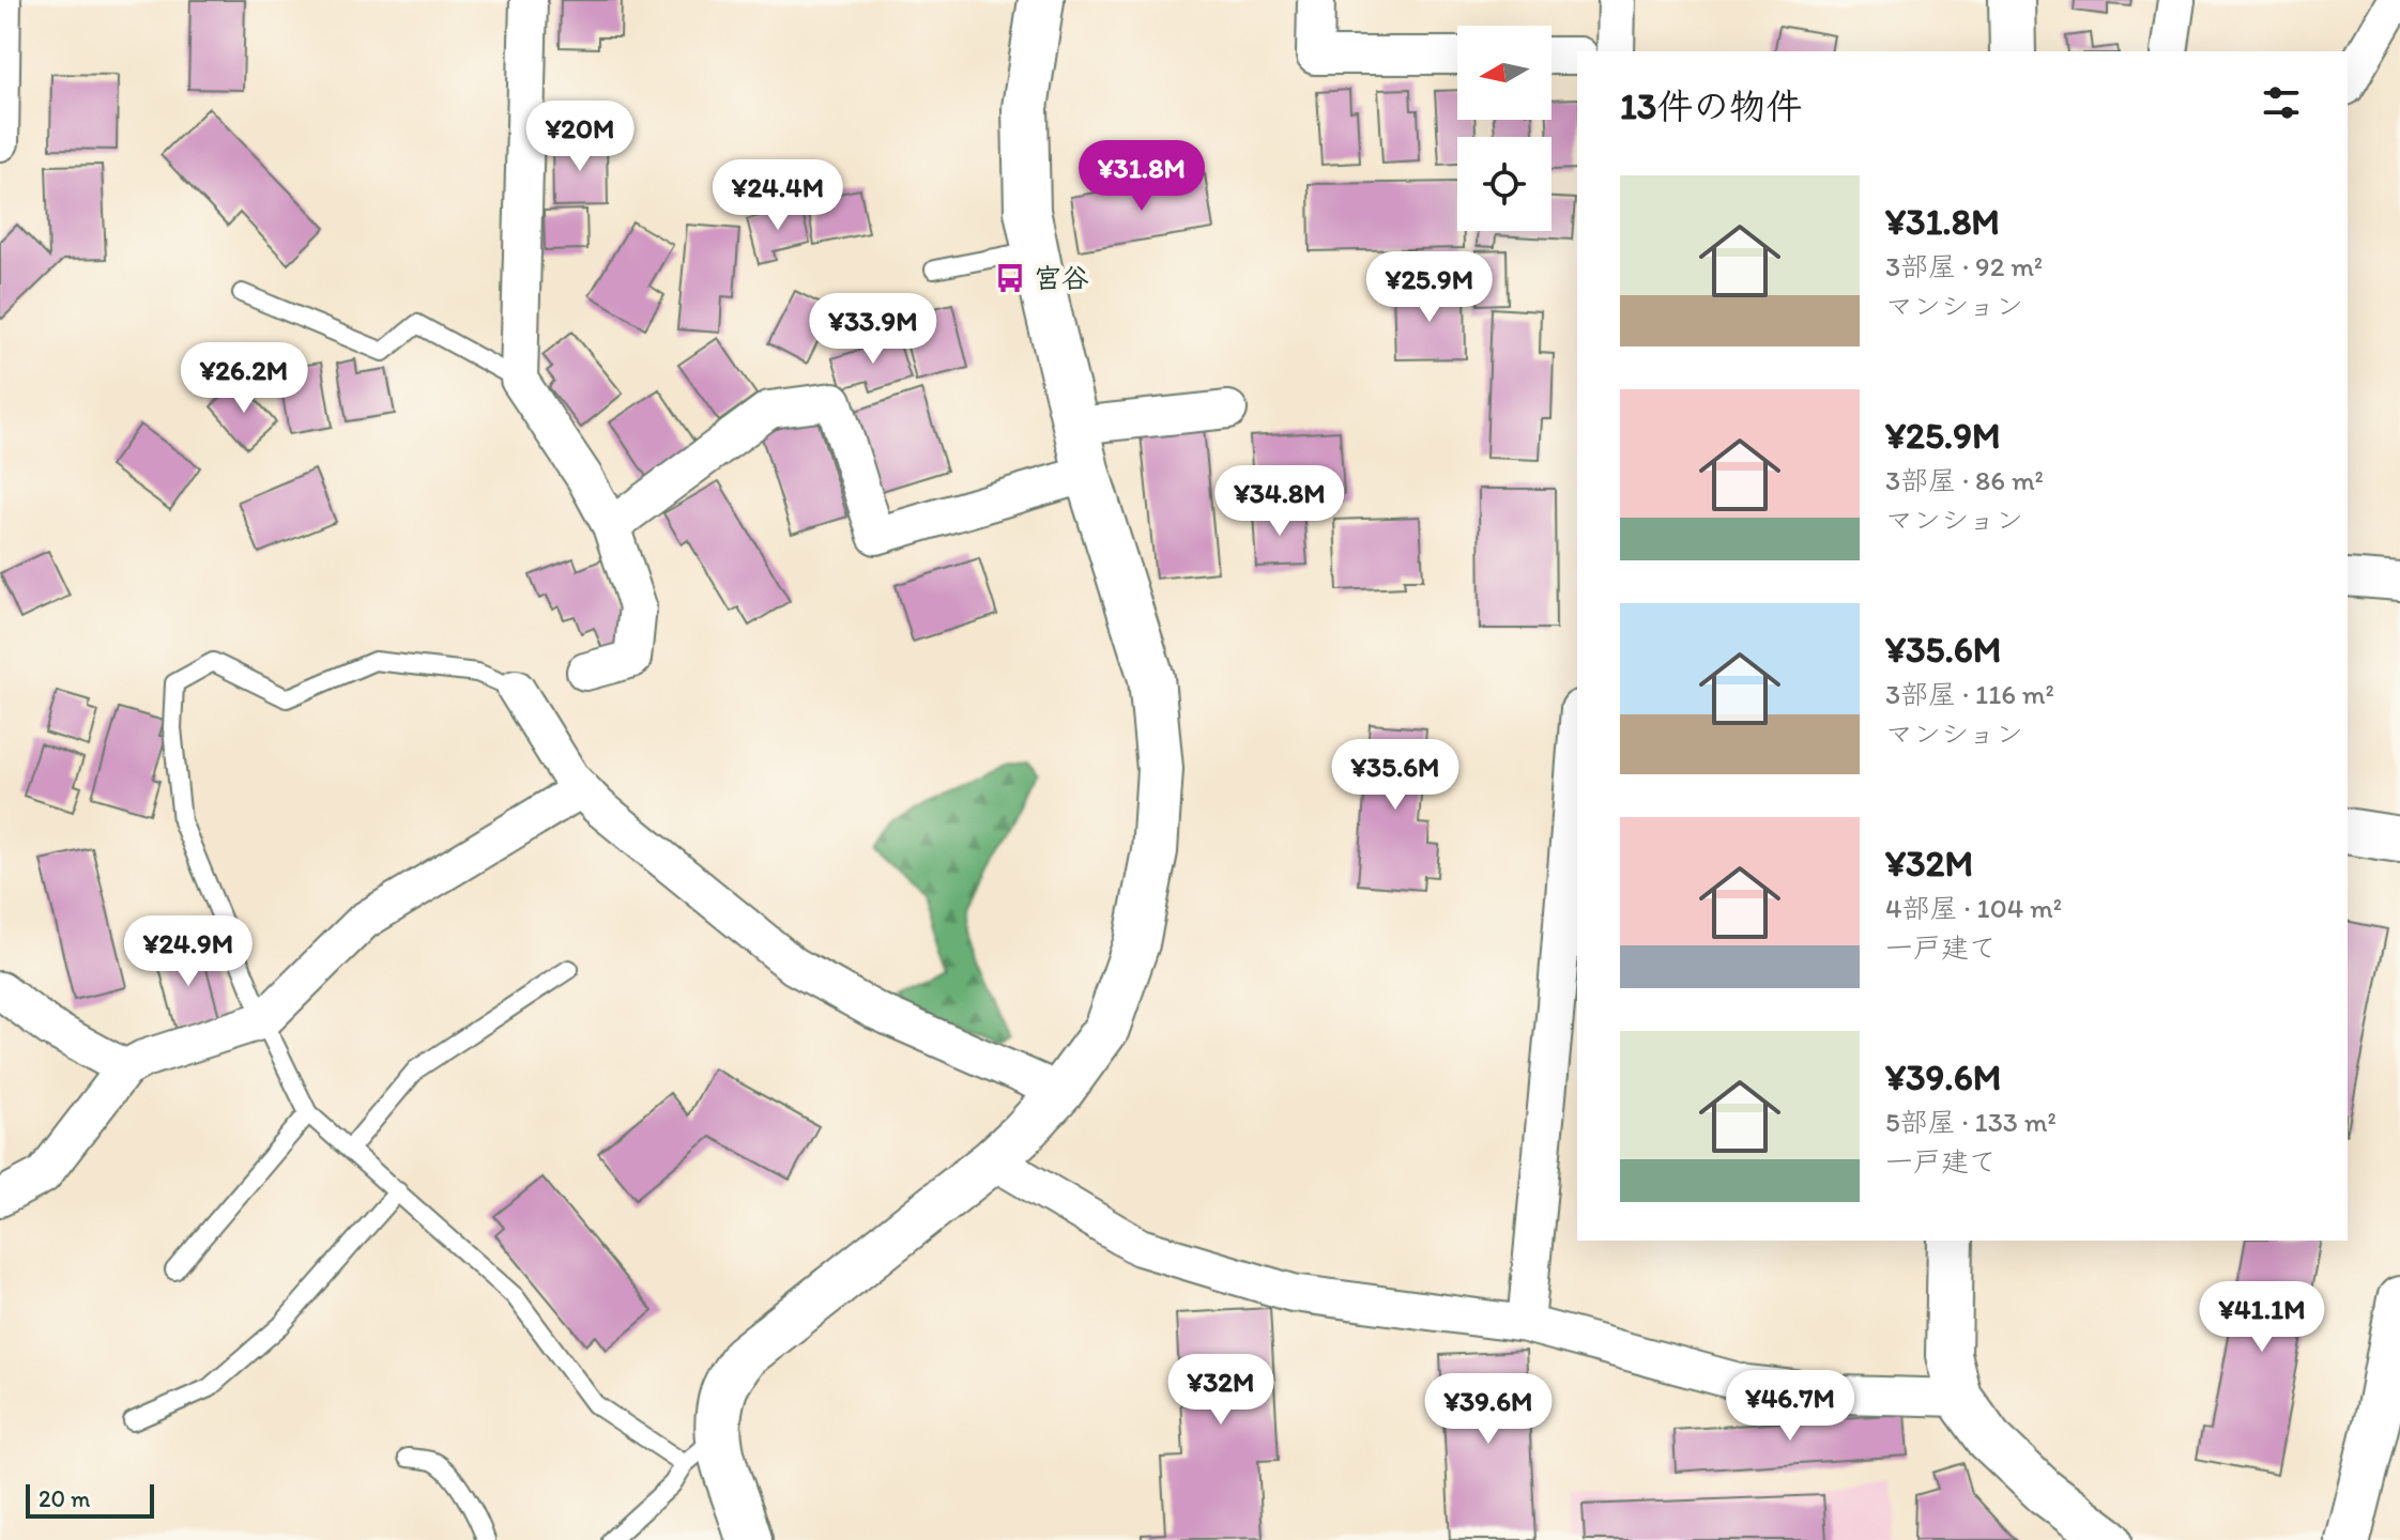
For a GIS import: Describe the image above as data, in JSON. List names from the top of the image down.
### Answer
{
  "places": {
    "bus stop": ["宮谷"]
  },
  "scale_bar": "20 m",
  "north": "left",
  "page": {
    "heading": "13件の物件",
    "price": [
      "¥20M",
      "¥31.8M",
      "¥24.4M",
      "¥25.9M",
      "¥33.9M",
      "¥26.2M",
      "¥34.8M",
      "¥35.6M",
      "¥24.9M",
      "¥41.1M",
      "¥32M",
      "¥46.7M",
      "¥39.6M"
    ],
    "list": [
      {
        "name": "¥31.8M",
        "note": "3部屋 · 92 m² · マンション"
      },
      {
        "name": "¥25.9M",
        "note": "3部屋 · 86 m² · マンション"
      },
      {
        "name": "¥35.6M",
        "note": "3部屋 · 116 m² · マンション"
      },
      {
        "name": "¥32M",
        "note": "4部屋 · 104 m² · 一戸建て"
      },
      {
        "name": "¥39.6M",
        "note": "5部屋 · 133 m² · 一戸建て"
      }
    ],
    "scale": "20 m"
  }
}
